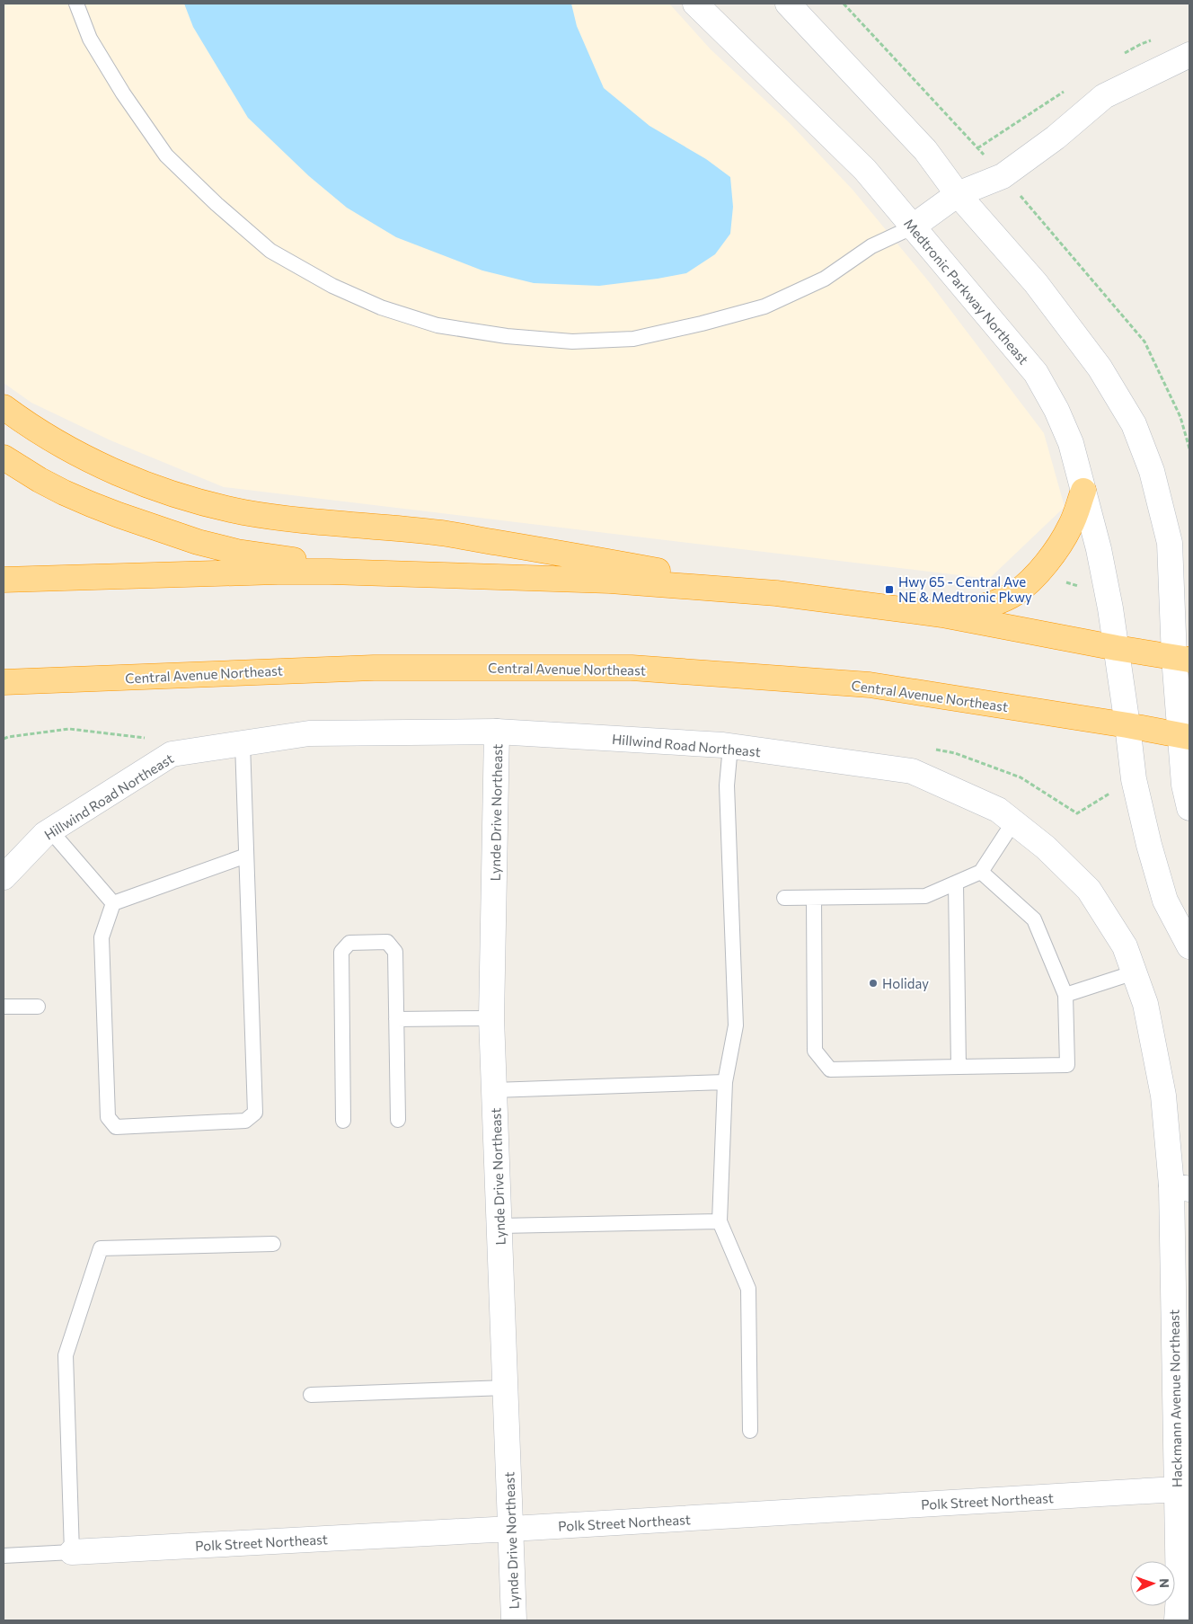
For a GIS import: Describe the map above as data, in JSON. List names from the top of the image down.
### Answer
{
  "streets": {
    "highway": ["Central Avenue Northeast"],
    "street": [
      "Medtronic Parkway Northeast",
      "Hillwind Road Northeast",
      "Lynde Drive Northeast",
      "Hackmann Avenue Northeast",
      "Polk Street Northeast"
    ]
  },
  "crossings": [
    ["Hillwind Road Northeast", "Lynde Drive Northeast"],
    ["Hillwind Road Northeast", "Hackmann Avenue Northeast"],
    ["Lynde Drive Northeast", "Polk Street Northeast"],
    ["Hackmann Avenue Northeast", "Polk Street Northeast"]
  ],
  "places": {
    "transit": ["Hwy 65 - Central Ave NE & Medtronic Pkwy"],
    "other": ["Holiday"]
  },
  "north": "right"
}
